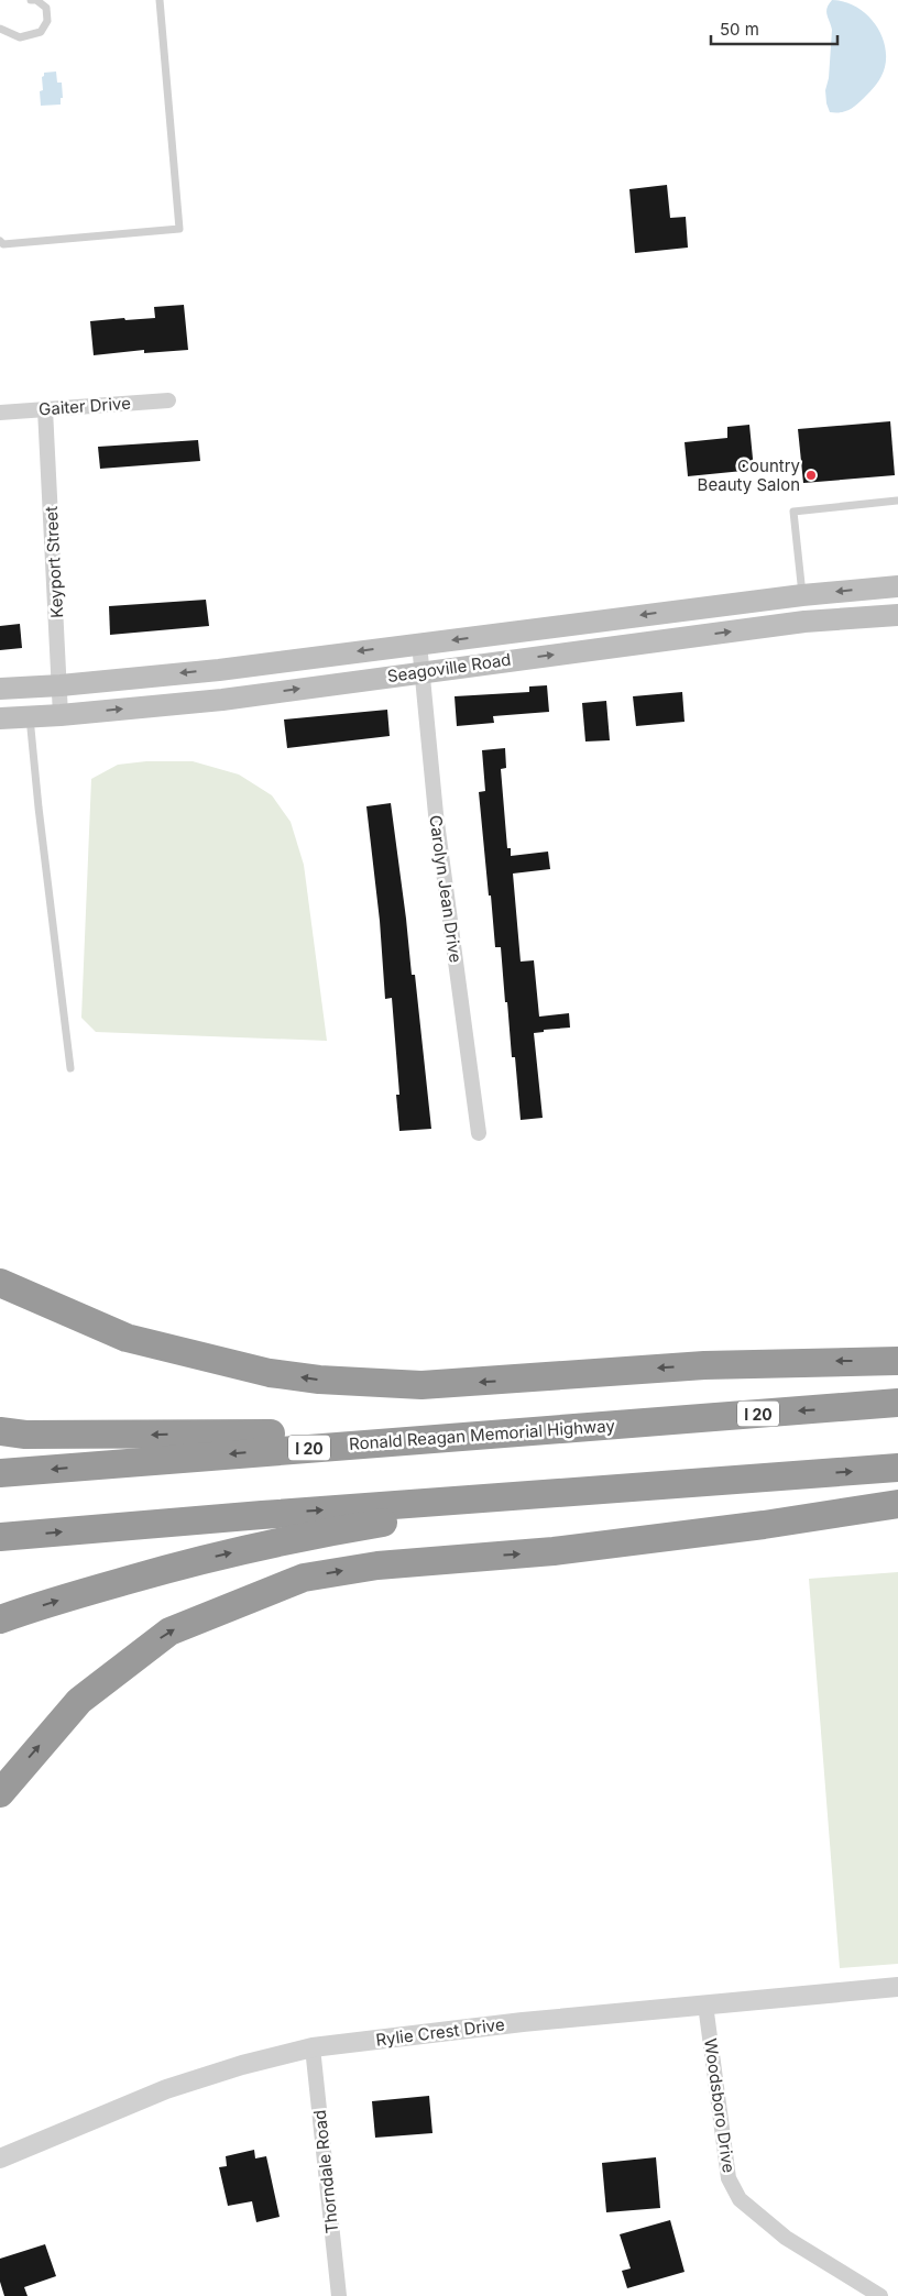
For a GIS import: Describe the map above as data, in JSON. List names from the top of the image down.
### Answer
{
  "streets": {
    "highway": ["I 20", "Ronald Reagan Memorial Highway"],
    "main road": ["Seagoville Road"],
    "street": [
      "Gaiter Drive",
      "Keyport Street",
      "Carolyn Jean Drive",
      "Rylie Crest Drive",
      "Woodsboro Drive",
      "Thorndale Road"
    ]
  },
  "crossings": [
    ["Gaiter Drive", "Keyport Street"],
    ["Keyport Street", "Seagoville Road"],
    ["Seagoville Road", "Carolyn Jean Drive"],
    ["Rylie Crest Drive", "Woodsboro Drive"],
    ["Rylie Crest Drive", "Thorndale Road"]
  ],
  "places": ["Country Beauty Salon"],
  "scale_bar": "50 m"
}
